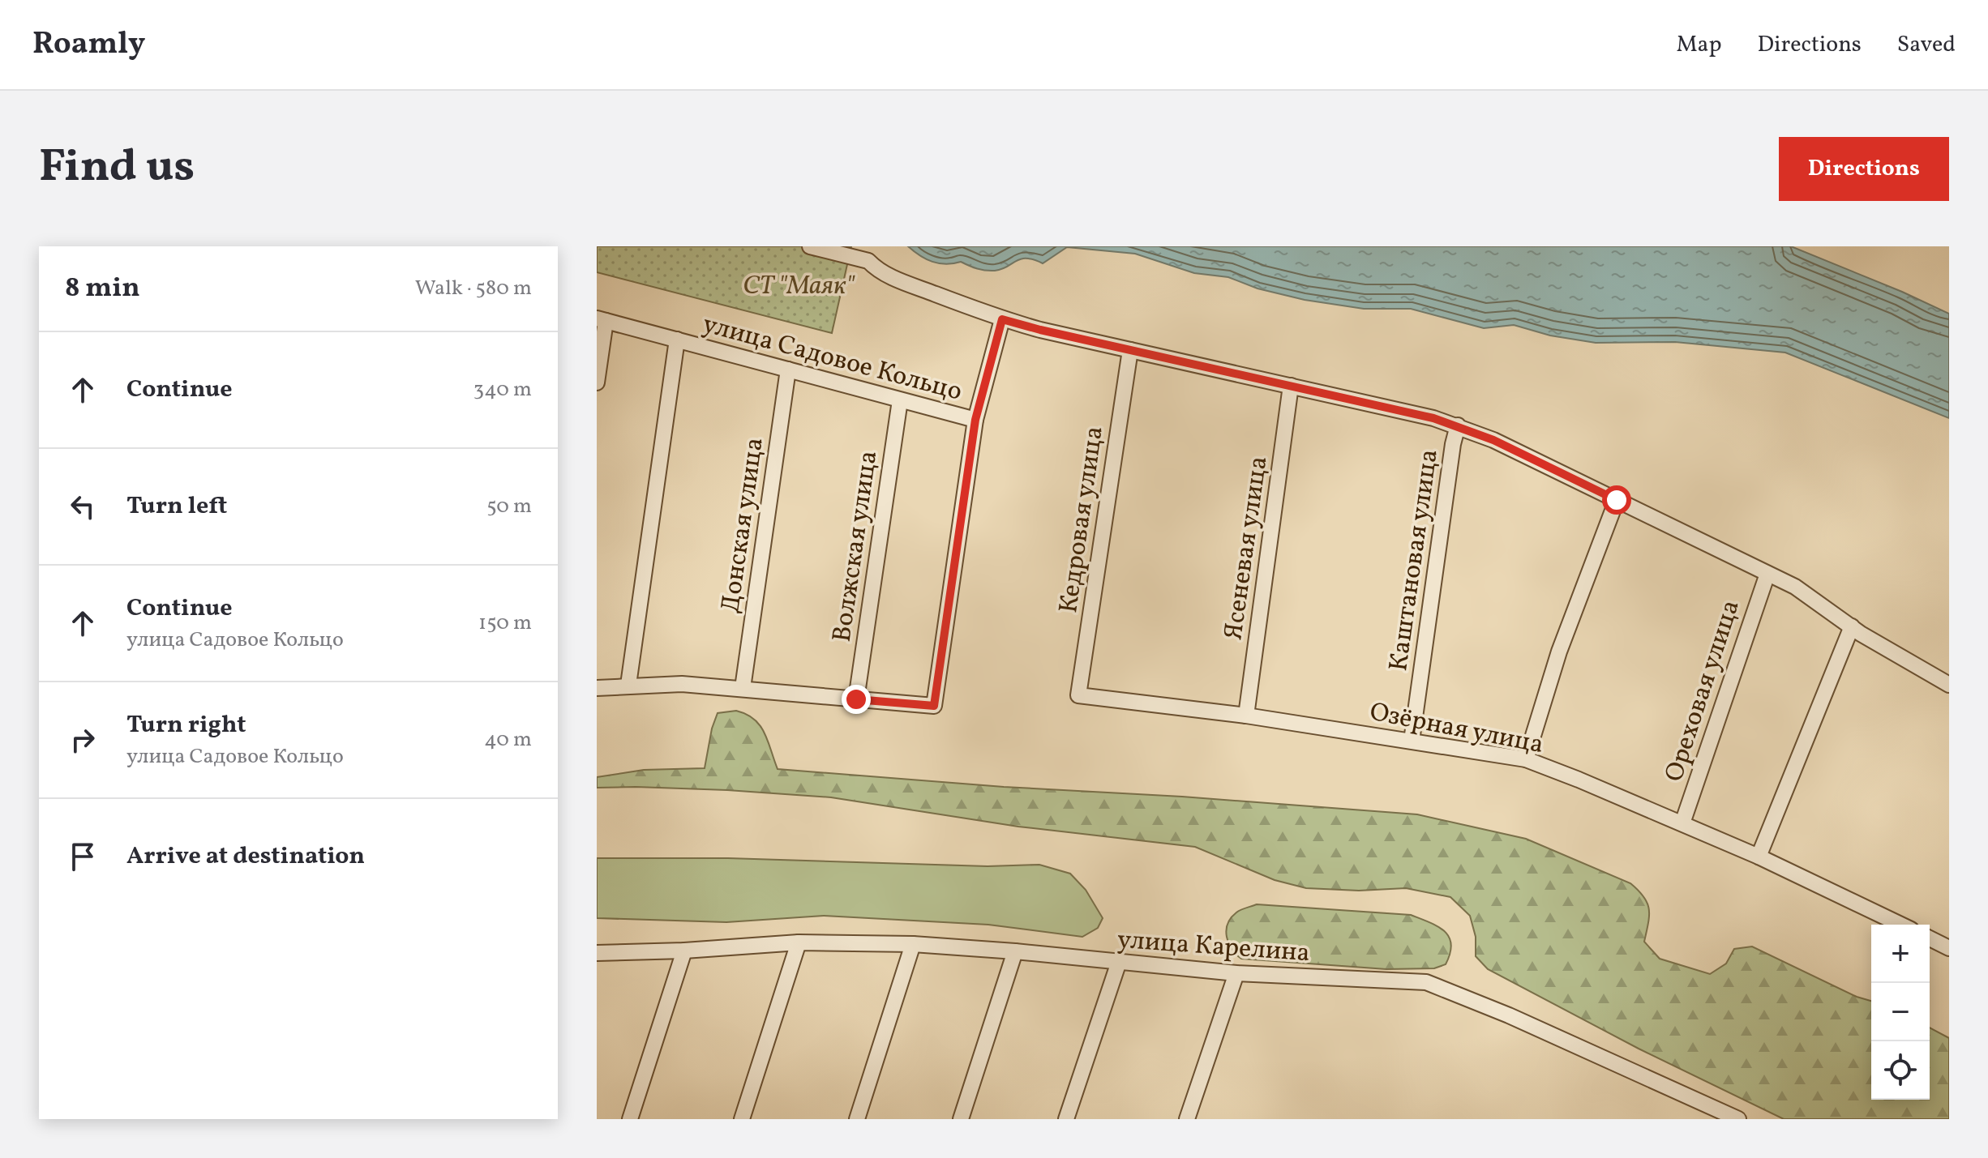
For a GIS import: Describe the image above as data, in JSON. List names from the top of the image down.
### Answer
{
  "streets": {
    "street": [
      "улица Садовое Кольцо",
      "Кедровая улица",
      "Донская улица",
      "Волжская улица",
      "Ясеневая улица",
      "Каштановая улица",
      "Ореховая улица",
      "Озёрная улица",
      "улица Карелина"
    ]
  },
  "crossings": [
    ["улица Садовое Кольцо", "Донская улица"],
    ["улица Садовое Кольцо", "Волжская улица"],
    ["Кедровая улица", "Озёрная улица"],
    ["Ясеневая улица", "Озёрная улица"],
    ["Каштановая улица", "Озёрная улица"],
    ["Ореховая улица", "Озёрная улица"]
  ],
  "parks": ["СТ \"Маяк\""],
  "page": {
    "header": "Roamly",
    "nav": ["Map", "Directions", "Saved"],
    "title": "Find us",
    "buttons": "Directions",
    "heading": ["8 min", "Walk · 580 m"],
    "list": [
      ["Continue", "340 m"],
      ["Turn left", "50 m"],
      ["Continue", "улица Садовое Кольцо", "150 m"],
      ["Turn right", "улица Садовое Кольцо", "40 m"],
      "Arrive at destination"
    ],
    "map_buttons": ["+", "−"]
  }
}
